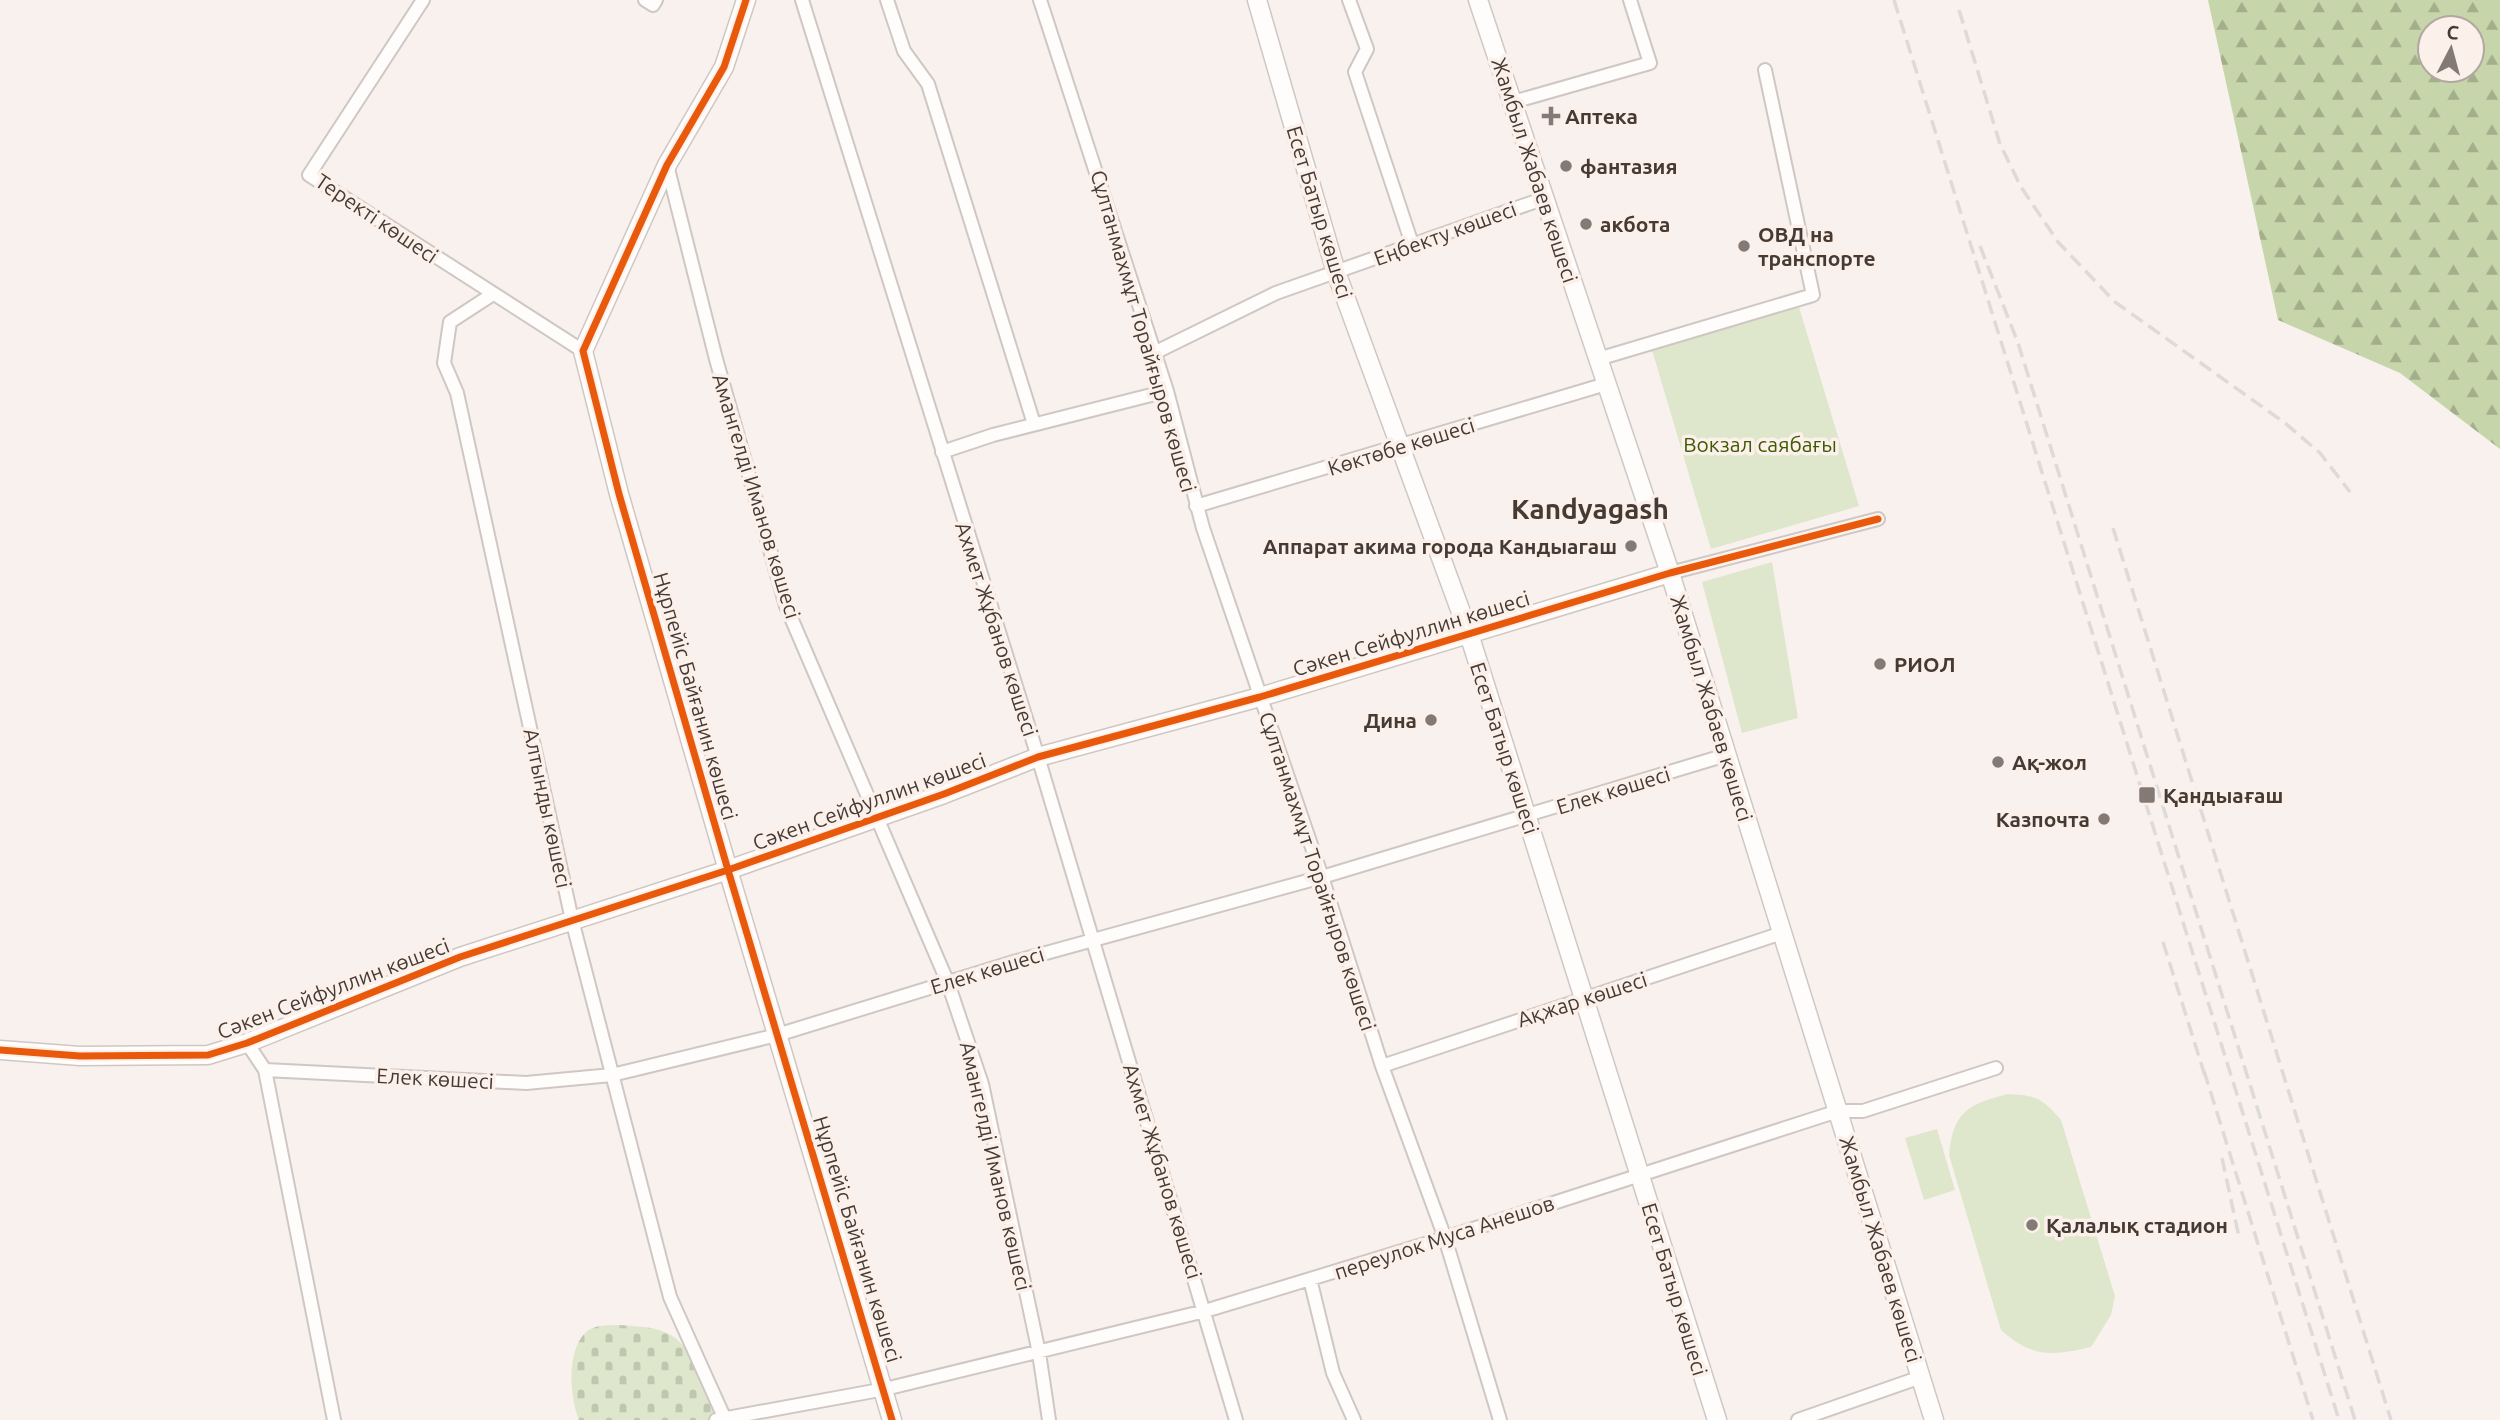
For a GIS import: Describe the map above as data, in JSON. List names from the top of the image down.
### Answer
{
  "streets": {
    "street": [
      "Жамбыл Жабаев көшесі",
      "Есет Батыр көшесі",
      "Теректі көшесі",
      "Еңбекту көшесі",
      "Сұлтанмахмұт Торайғыров көшесі",
      "Көктөбе көшесі",
      "Амангелді Иманов көшесі",
      "Ахмет Жұбанов көшесі",
      "Сәкен Сейфуллин көшесі",
      "Нұрпейіс Байғанин көшесі",
      "Елек көшесі",
      "Алтынды көшесі",
      "Ақжар көшесі",
      "переулок Муса Анешов"
    ]
  },
  "crossings": [
    ["Жамбыл Жабаев көшесі", "Еңбекту көшесі"],
    ["Жамбыл Жабаев көшесі", "Көктөбе көшесі"],
    ["Жамбыл Жабаев көшесі", "Сәкен Сейфуллин көшесі"],
    ["Жамбыл Жабаев көшесі", "Елек көшесі"],
    ["Жамбыл Жабаев көшесі", "Ақжар көшесі"],
    ["Жамбыл Жабаев көшесі", "переулок Муса Анешов"],
    ["Есет Батыр көшесі", "Еңбекту көшесі"],
    ["Есет Батыр көшесі", "Көктөбе көшесі"],
    ["Есет Батыр көшесі", "Сәкен Сейфуллин көшесі"],
    ["Есет Батыр көшесі", "Елек көшесі"],
    ["Есет Батыр көшесі", "Ақжар көшесі"],
    ["Есет Батыр көшесі", "переулок Муса Анешов"],
    ["Теректі көшесі", "Нұрпейіс Байғанин көшесі"],
    ["Теректі көшесі", "Алтынды көшесі"],
    ["Еңбекту көшесі", "Сұлтанмахмұт Торайғыров көшесі"],
    ["Сұлтанмахмұт Торайғыров көшесі", "Көктөбе көшесі"],
    ["Сұлтанмахмұт Торайғыров көшесі", "Сәкен Сейфуллин көшесі"],
    ["Сұлтанмахмұт Торайғыров көшесі", "Елек көшесі"],
    ["Сұлтанмахмұт Торайғыров көшесі", "Ақжар көшесі"],
    ["Сұлтанмахмұт Торайғыров көшесі", "переулок Муса Анешов"],
    ["Амангелді Иманов көшесі", "Сәкен Сейфуллин көшесі"],
    ["Амангелді Иманов көшесі", "Елек көшесі"],
    ["Амангелді Иманов көшесі", "переулок Муса Анешов"],
    ["Ахмет Жұбанов көшесі", "Сәкен Сейфуллин көшесі"],
    ["Ахмет Жұбанов көшесі", "Елек көшесі"],
    ["Ахмет Жұбанов көшесі", "переулок Муса Анешов"],
    ["Сәкен Сейфуллин көшесі", "Нұрпейіс Байғанин көшесі"],
    ["Сәкен Сейфуллин көшесі", "Алтынды көшесі"],
    ["Нұрпейіс Байғанин көшесі", "Елек көшесі"],
    ["Нұрпейіс Байғанин көшесі", "переулок Муса Анешов"],
    ["Елек көшесі", "Алтынды көшесі"],
    ["Алтынды көшесі", "переулок Муса Анешов"]
  ],
  "districts": ["Kandyagash"],
  "parks": ["Вокзал саябағы"],
  "places": {
    "health": ["Аптека"],
    "other": [
      "фантазия",
      "акбота",
      "ОВД на транспорте",
      "Аппарат акима города Кандыагаш",
      "РИОЛ",
      "Дина",
      "Ақ-жол",
      "Казпочта",
      "Қалалық стадион"
    ],
    "transit": ["Қандыағаш"]
  },
  "north": "top"
}
